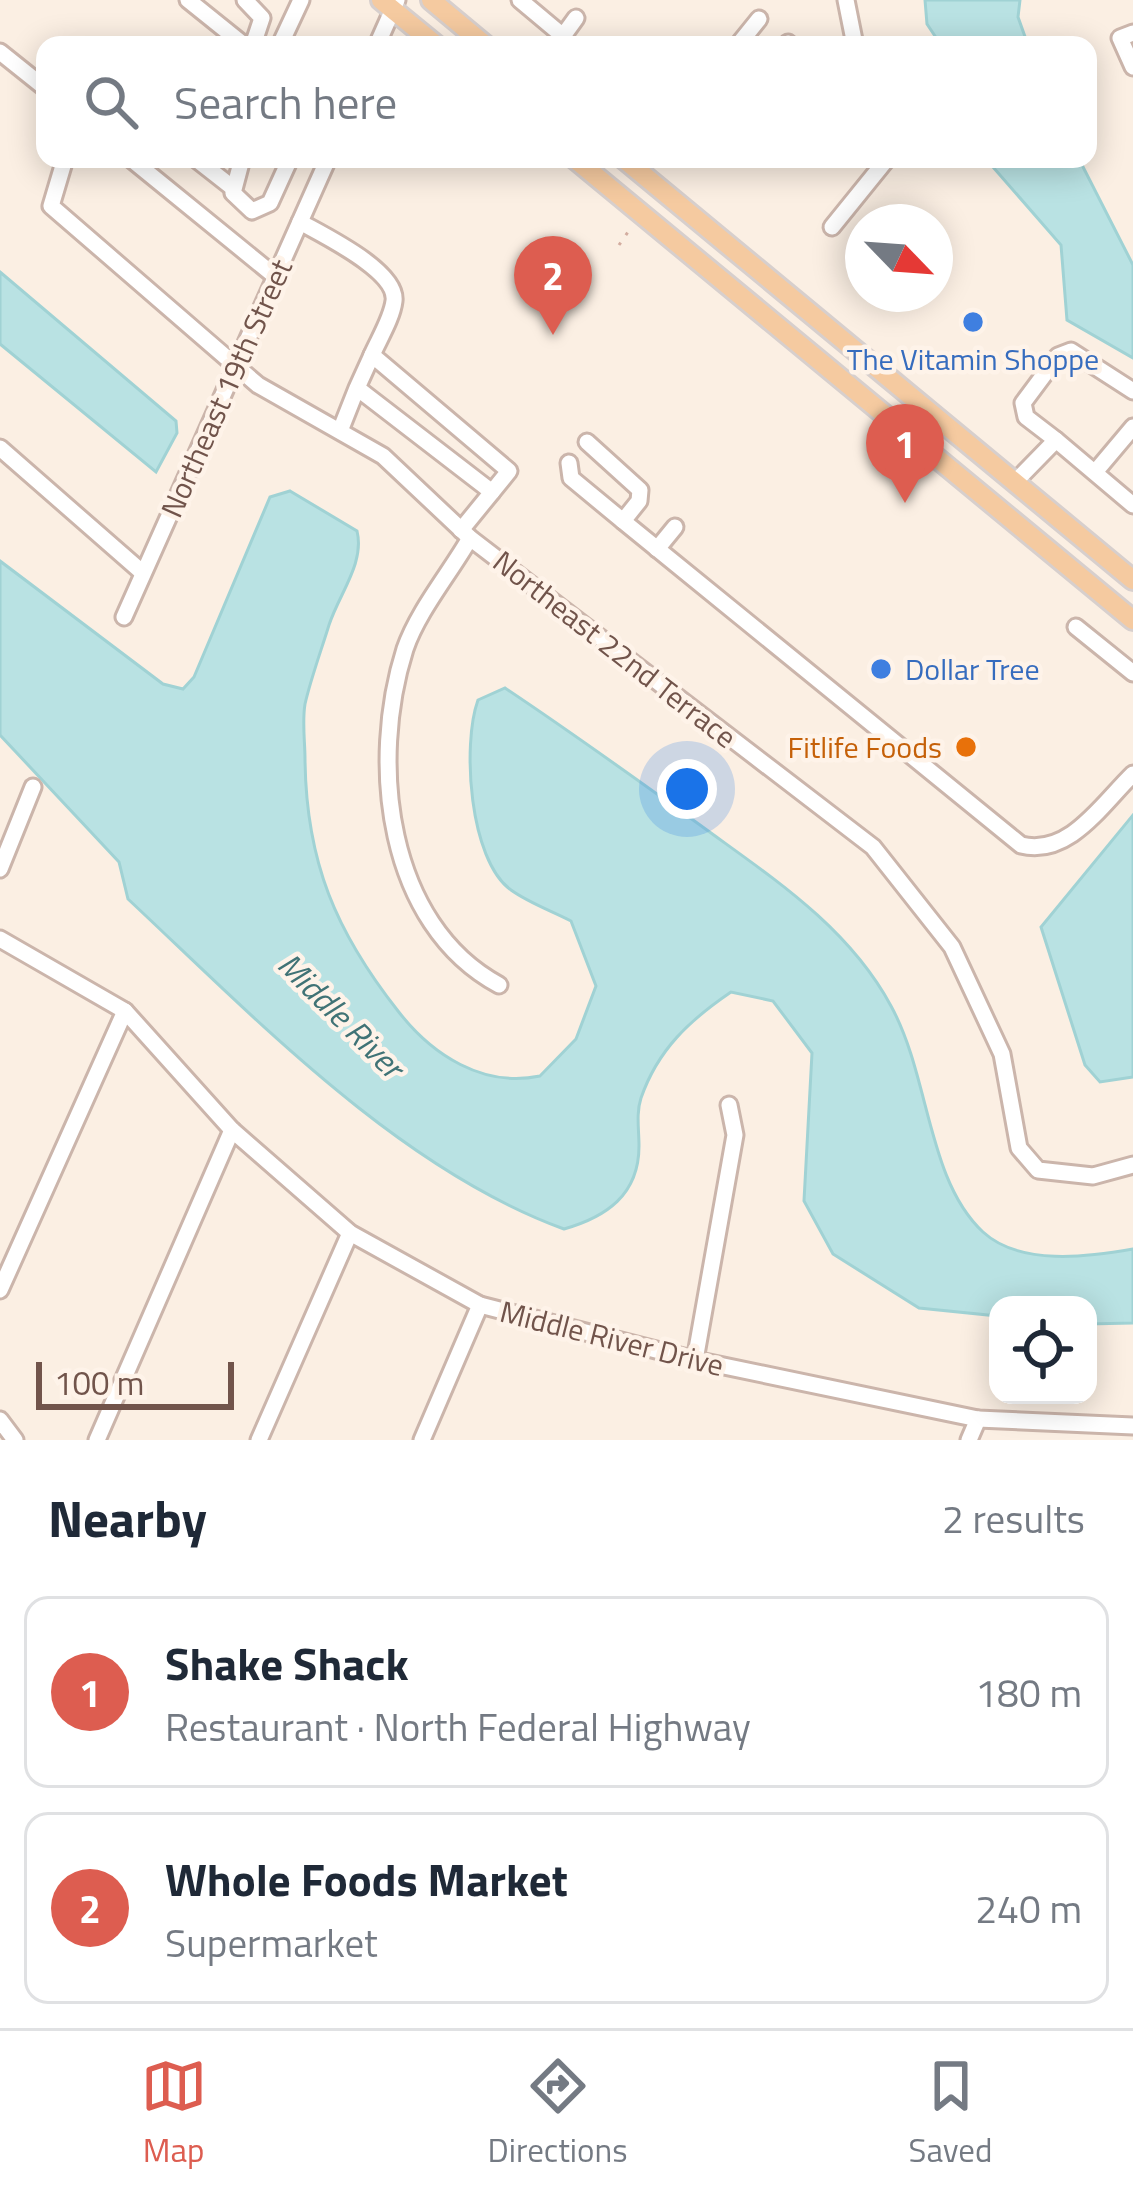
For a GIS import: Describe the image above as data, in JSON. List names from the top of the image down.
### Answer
{
  "streets": {
    "street": ["Northeast 19th Street", "Northeast 22nd Terrace", "Middle River Drive"]
  },
  "crossings": [
    ["Northeast 19th Street", "Northeast 22nd Terrace"]
  ],
  "water": ["Middle River"],
  "places": ["The Vitamin Shoppe", "Dollar Tree", "Fitlife Foods"],
  "scale_bar": "100 m",
  "north": "bottom right",
  "page": {
    "search": "Search here",
    "pins": ["2", "1"],
    "scale": "100 m",
    "heading": ["Nearby", "2 results"],
    "list": [
      {
        "mark": "1",
        "name": "Shake Shack",
        "note": "Restaurant · North Federal Highway",
        "value": "180 m"
      },
      {
        "mark": "2",
        "name": "Whole Foods Market",
        "note": "Supermarket",
        "value": "240 m"
      }
    ],
    "nav": ["Map", "Directions", "Saved"]
  }
}
